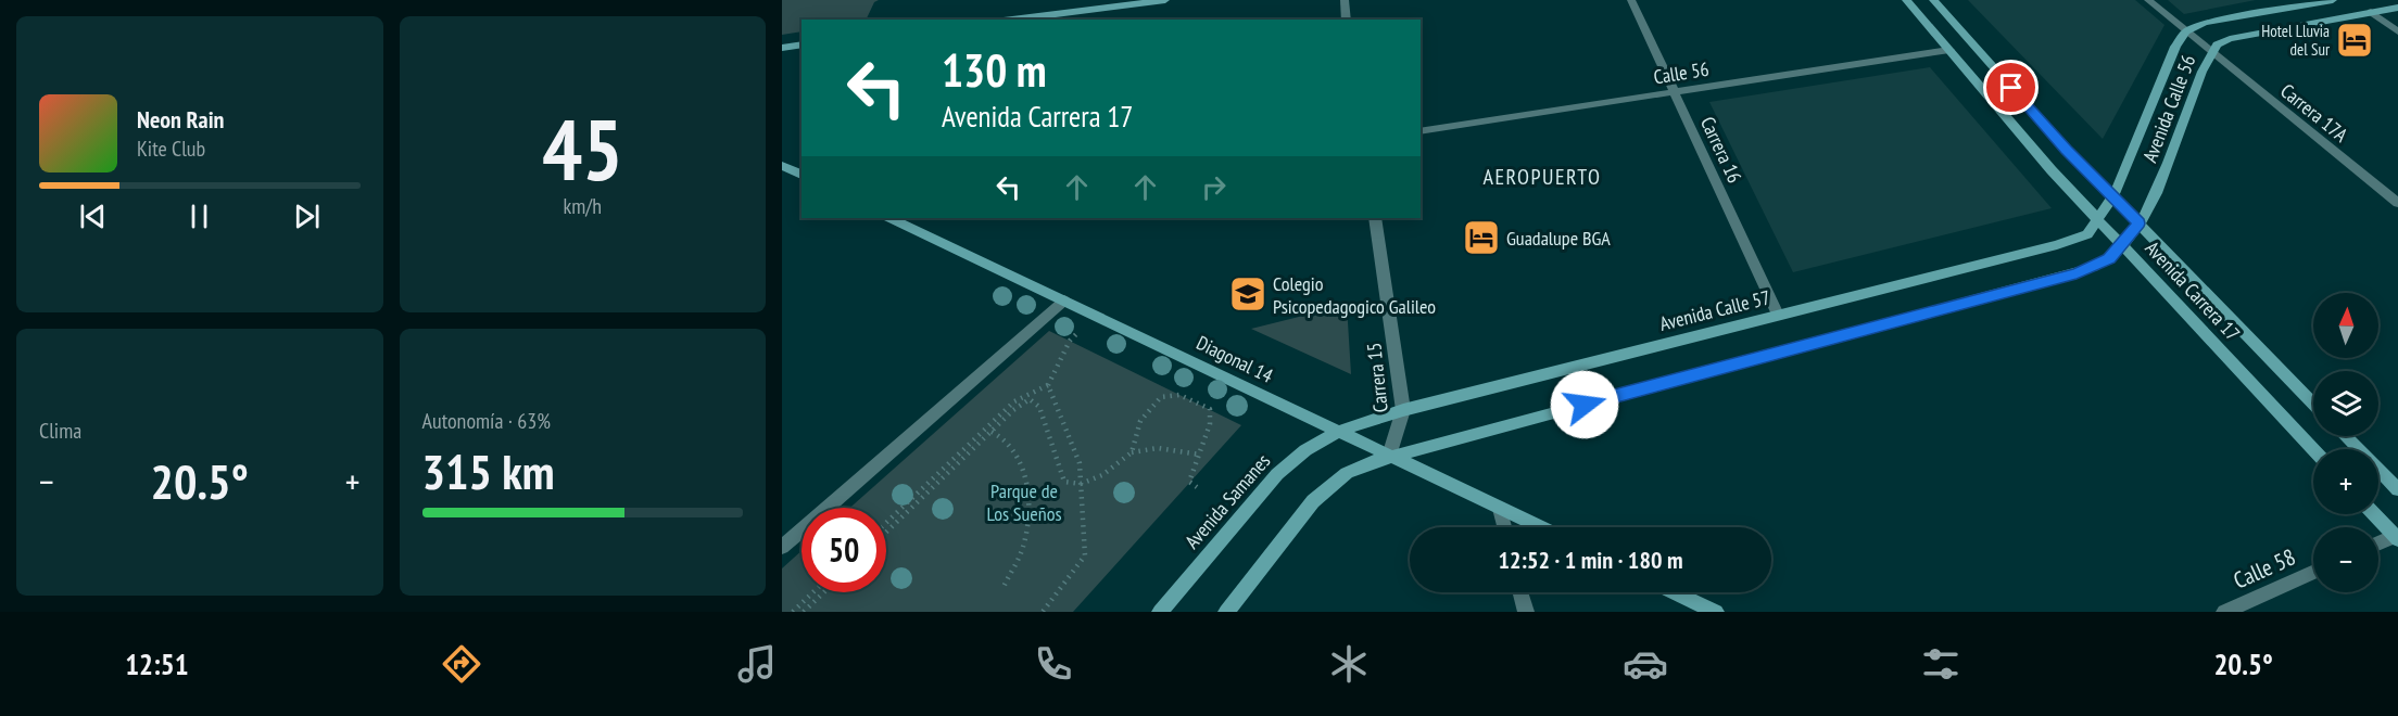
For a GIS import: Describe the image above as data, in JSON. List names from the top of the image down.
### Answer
{
  "streets": {
    "main road": [
      "Avenida Calle 56",
      "Avenida Carrera 17",
      "Avenida Calle 57",
      "Diagonal 14",
      "Avenida Samanes"
    ],
    "street": [
      "Calle 56",
      "Carrera 17A",
      "Carrera 16",
      "Carrera 15",
      "Calle 58"
    ]
  },
  "crossings": [
    ["Calle 56", "Carrera 16"],
    ["Calle 56", "Avenida Carrera 17"],
    ["Avenida Calle 56", "Carrera 17A"],
    ["Avenida Calle 56", "Avenida Carrera 17"],
    ["Avenida Calle 56", "Avenida Calle 57"],
    ["Carrera 16", "Avenida Calle 57"],
    ["Avenida Carrera 17", "Avenida Calle 57"],
    ["Avenida Calle 57", "Diagonal 14"],
    ["Avenida Calle 57", "Carrera 15"],
    ["Avenida Calle 57", "Avenida Samanes"],
    ["Diagonal 14", "Carrera 15"],
    ["Diagonal 14", "Avenida Samanes"]
  ],
  "districts": ["AEROPUERTO"],
  "parks": ["Parque de Los Sueños"],
  "places": {
    "hotel": ["Hotel Lluvia del Sur", "Guadalupe BGA"],
    "school or university": ["Colegio Psicopedagogico Galileo"]
  },
  "north": "top",
  "page": {
    "tile": [
      ["45", "km/h"],
      "Clima",
      ["Autonomía · 63%", "315 km"]
    ],
    "turn": ["130 m", "Avenida Carrera 17"],
    "song": ["Neon Rain", "Kite Club"],
    "map_buttons": ["+", "−"],
    "heat": ["−", "20.5°", "+"],
    "limit": "50",
    "trip": "12:52 · 1 min · 180 m",
    "tabs": ["12:51", "20.5°"]
  }
}
